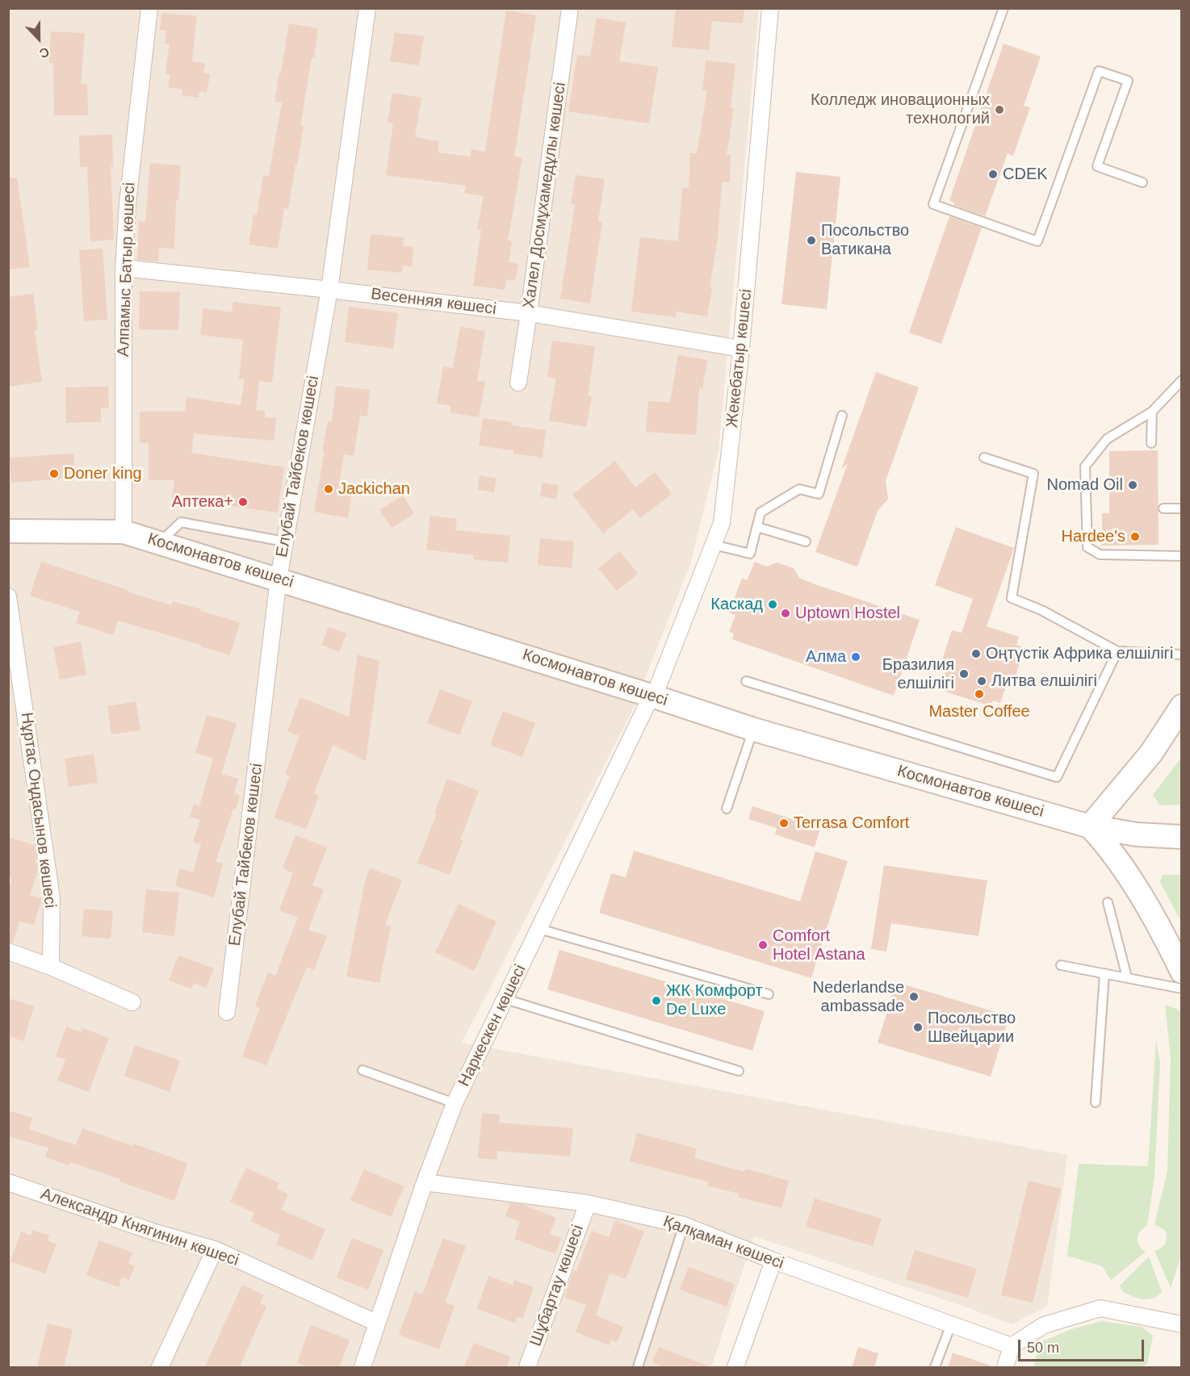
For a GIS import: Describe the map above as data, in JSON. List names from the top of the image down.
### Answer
{
  "streets": {
    "street": [
      "Халел Досмұхамедұлы көшесі",
      "Алпамыс Батыр көшесі",
      "Весенняя көшесі",
      "Жекебатыр көшесі",
      "Елубай Тайбеков көшесі",
      "Космонавтов көшесі",
      "Нұртас Оңдасынов көшесі",
      "Наркескен көшесі",
      "Александр Княгинин көшесі",
      "Қалқаман көшесі",
      "Шұбартау көшесі"
    ]
  },
  "crossings": [
    ["Халел Досмұхамедұлы көшесі", "Весенняя көшесі"],
    ["Алпамыс Батыр көшесі", "Весенняя көшесі"],
    ["Алпамыс Батыр көшесі", "Космонавтов көшесі"],
    ["Весенняя көшесі", "Жекебатыр көшесі"],
    ["Весенняя көшесі", "Елубай Тайбеков көшесі"],
    ["Жекебатыр көшесі", "Космонавтов көшесі"],
    ["Жекебатыр көшесі", "Наркескен көшесі"],
    ["Елубай Тайбеков көшесі", "Космонавтов көшесі"],
    ["Космонавтов көшесі", "Наркескен көшесі"],
    ["Наркескен көшесі", "Александр Княгинин көшесі"],
    ["Наркескен көшесі", "Қалқаман көшесі"],
    ["Қалқаман көшесі", "Шұбартау көшесі"]
  ],
  "places": [
    "Колледж иновационных технологий",
    "CDEK",
    "Посольство Ватикана",
    "Doner king",
    "Nomad Oil",
    "Jackichan",
    "Аптека+",
    "Hardee's",
    "Каскад",
    "Uptown Hostel",
    "Оңтүстік Африка елшілігі",
    "Алма",
    "Бразилия елшілігі",
    "Литва елшілігі",
    "Master Coffee",
    "Terrasa Comfort",
    "Comfort Hotel Astana",
    "Nederlandse ambassade",
    "ЖК Комфорт De Luxe",
    "Посольство Швейцарии"
  ],
  "scale_bar": "50 m",
  "north": "bottom"
}
